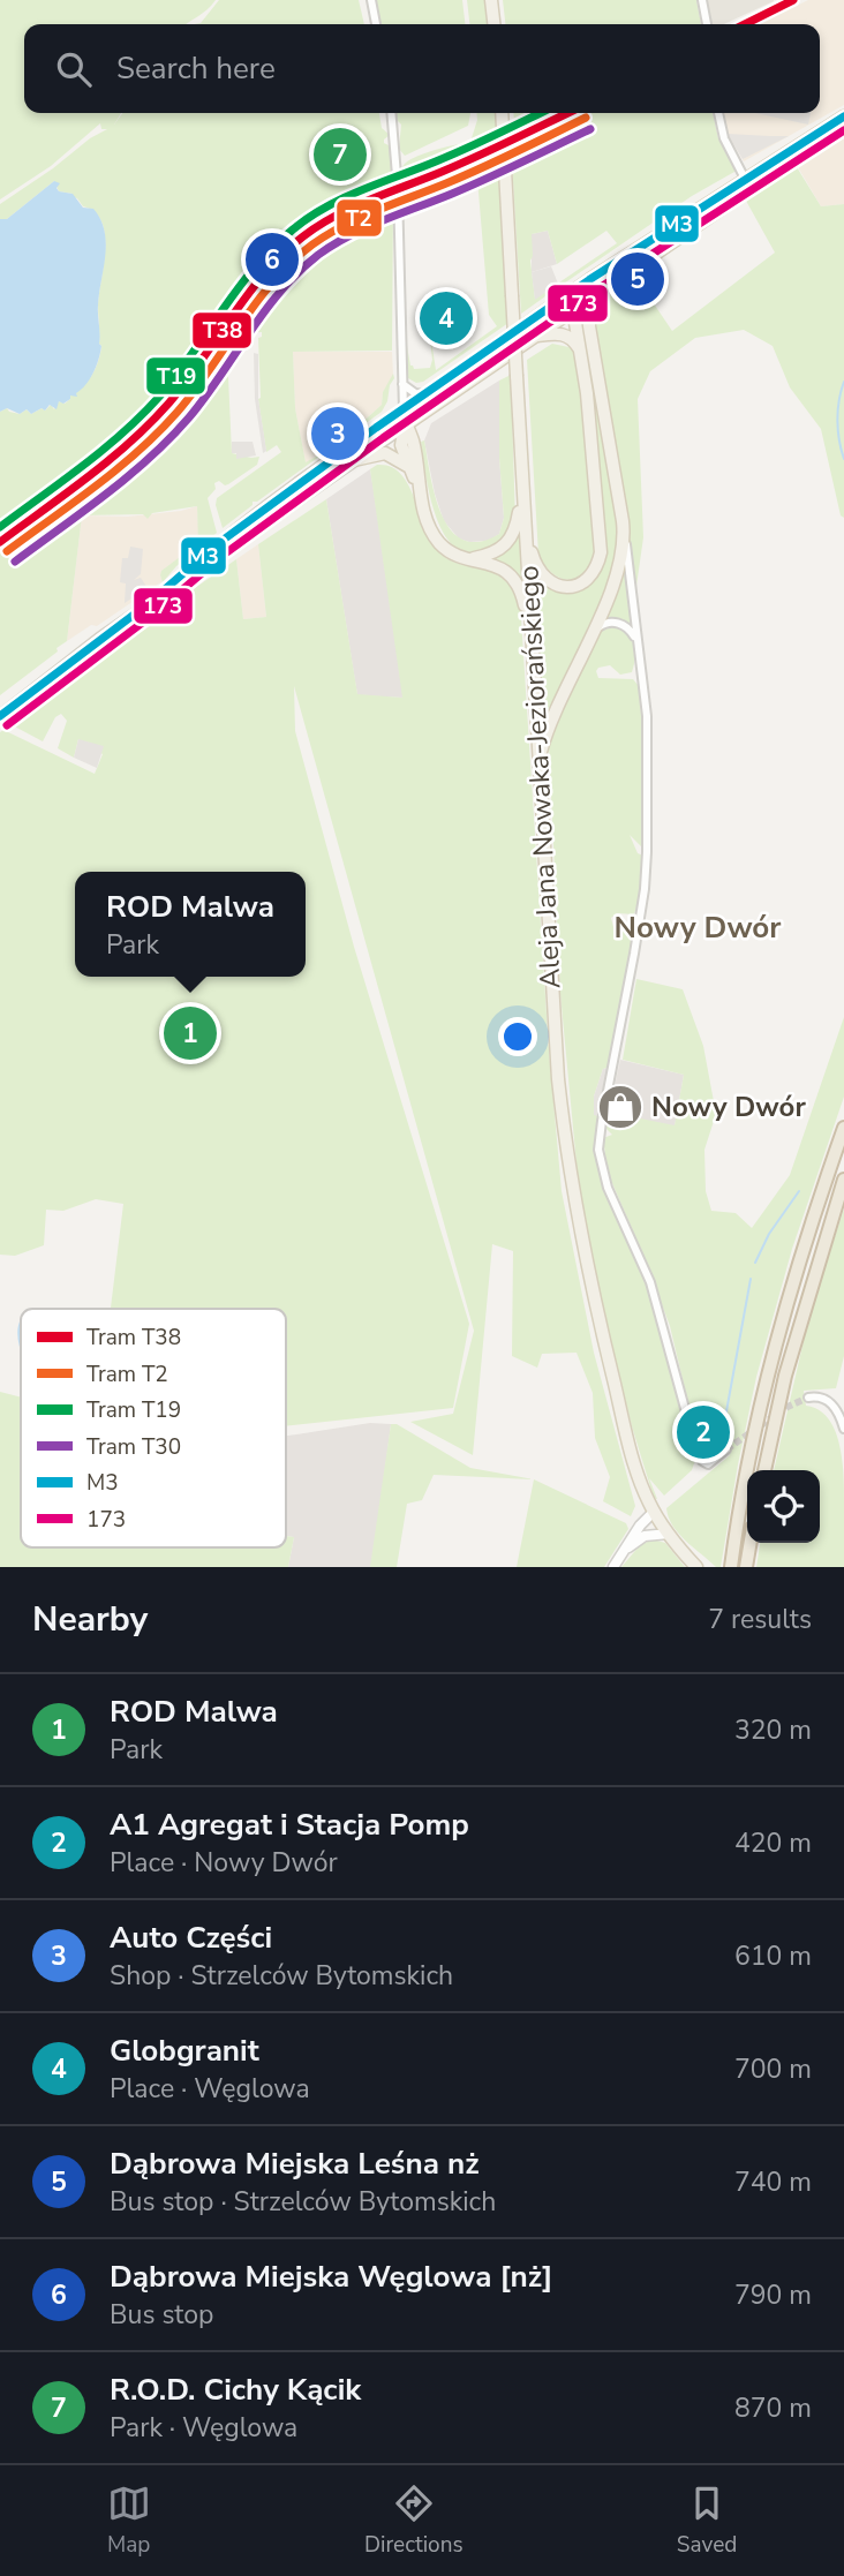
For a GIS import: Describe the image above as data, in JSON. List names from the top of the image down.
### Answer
{
  "streets": {
    "main road": ["Aleja Jana Nowaka-Jeziorańskiego"]
  },
  "districts": ["Nowy Dwór"],
  "places": {
    "shop": ["Nowy Dwór"]
  },
  "lines": [
    "tram line T38",
    "tram line T19",
    "transit line M3",
    "tram line T2",
    "tram line T30",
    "transit line 173"
  ],
  "legend": [
    "Tram T38",
    "Tram T2",
    "Tram T19",
    "Tram T30",
    "M3",
    "173"
  ],
  "page": {
    "search": "Search here",
    "pins": [
      "7",
      "6",
      "5",
      "4",
      "3",
      "1",
      "2"
    ],
    "popup": ["ROD Malwa", "Park"],
    "heading": ["Nearby", "7 results"],
    "list": [
      {
        "mark": "1",
        "name": "ROD Malwa",
        "note": "Park",
        "value": "320 m"
      },
      {
        "mark": "2",
        "name": "A1 Agregat i Stacja Pomp",
        "note": "Place · Nowy Dwór",
        "value": "420 m"
      },
      {
        "mark": "3",
        "name": "Auto Części",
        "note": "Shop · Strzelców Bytomskich",
        "value": "610 m"
      },
      {
        "mark": "4",
        "name": "Globgranit",
        "note": "Place · Węglowa",
        "value": "700 m"
      },
      {
        "mark": "5",
        "name": "Dąbrowa Miejska Leśna nż",
        "note": "Bus stop · Strzelców Bytomskich",
        "value": "740 m"
      },
      {
        "mark": "6",
        "name": "Dąbrowa Miejska Węglowa [nż]",
        "note": "Bus stop",
        "value": "790 m"
      },
      {
        "mark": "7",
        "name": "R.O.D. Cichy Kącik",
        "note": "Park · Węglowa",
        "value": "870 m"
      }
    ],
    "nav": ["Map", "Directions", "Saved"]
  }
}
